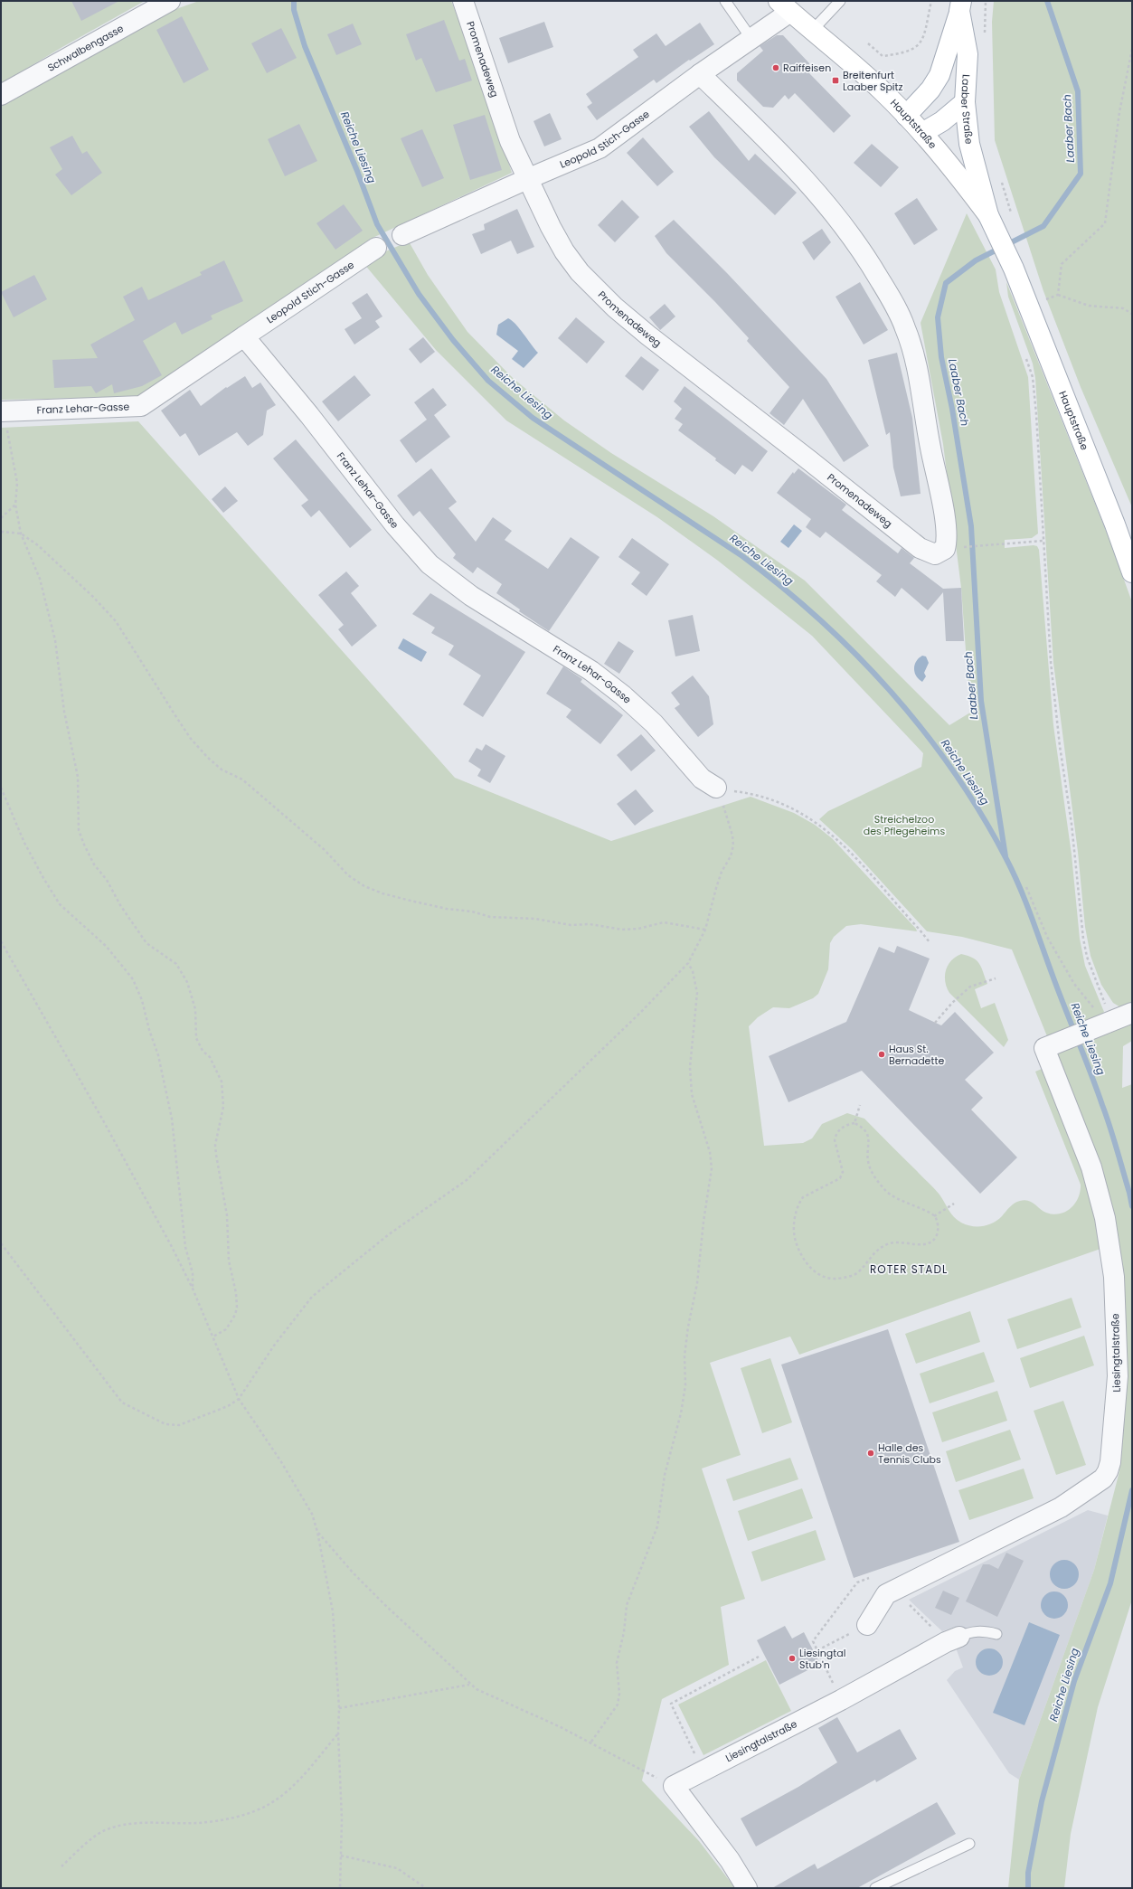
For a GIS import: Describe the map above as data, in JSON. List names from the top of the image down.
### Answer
{
  "streets": {
    "main road": ["Laaber Straße", "Hauptstraße"],
    "street": [
      "Schwalbengasse",
      "Promenadeweg",
      "Leopold Stich-Gasse",
      "Franz Lehar-Gasse",
      "Liesingtalstraße"
    ]
  },
  "crossings": [
    ["Promenadeweg", "Leopold Stich-Gasse"],
    ["Laaber Straße", "Hauptstraße"],
    ["Hauptstraße", "Leopold Stich-Gasse"],
    ["Leopold Stich-Gasse", "Franz Lehar-Gasse"]
  ],
  "districts": ["ROTER STADL"],
  "water": ["Laaber Bach", "Reiche Liesing"],
  "parks": ["Streichelzoo des Pflegeheims"],
  "places": {
    "other": [
      "Raiffeisen",
      "Haus St. Bernadette",
      "Halle des Tennis Clubs",
      "Liesingtal Stub'n"
    ],
    "transit": ["Breitenfurt Laaber Spitz"]
  }
}
